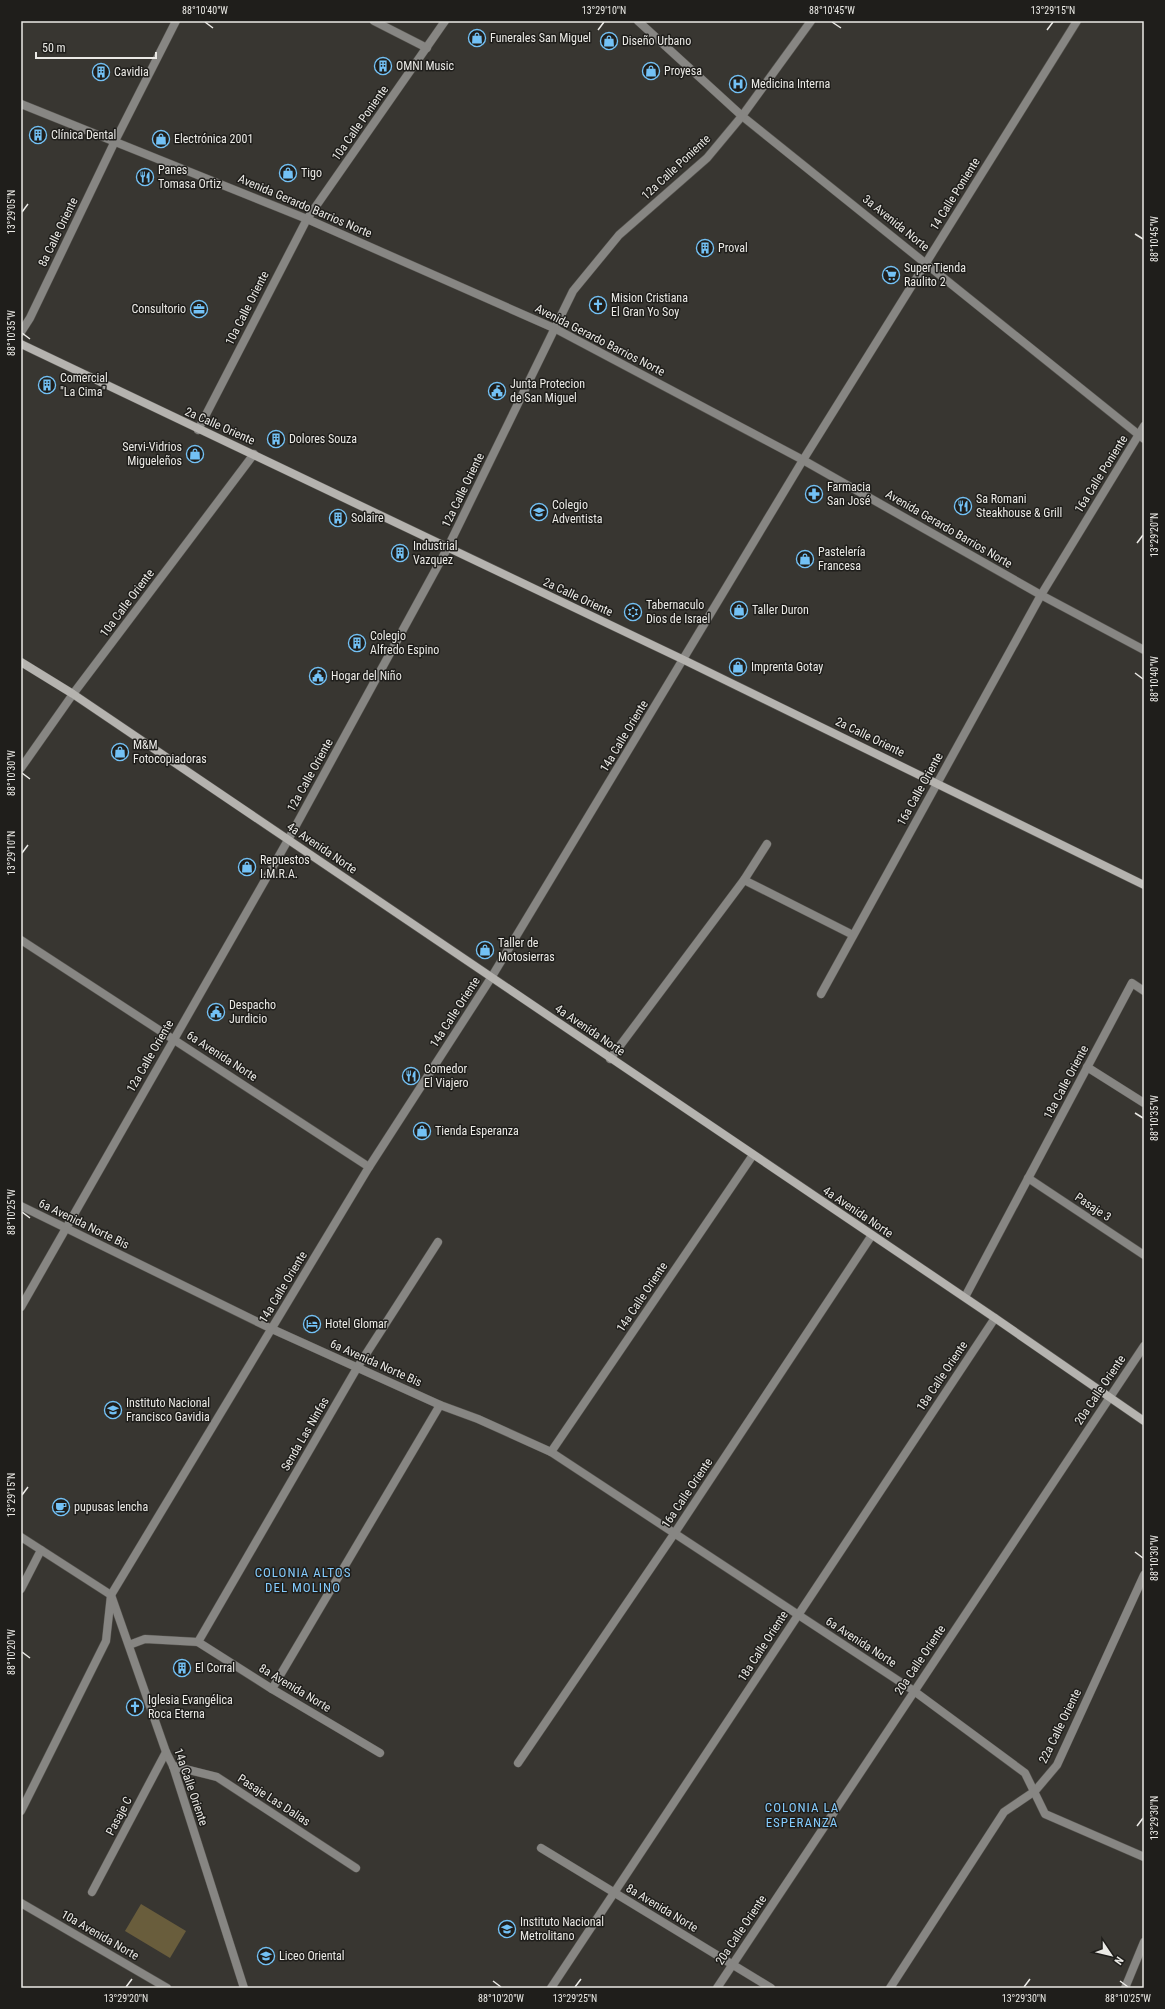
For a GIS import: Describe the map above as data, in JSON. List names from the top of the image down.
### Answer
{
  "streets": {
    "main road": ["2a Calle Oriente", "4a Avenida Norte"],
    "street": [
      "10a Calle Poniente",
      "12a Calle Poniente",
      "14 Calle Poniente",
      "Avenida Gerardo Barrios Norte",
      "3a Avenida Norte",
      "8a Calle Oriente",
      "10a Calle Oriente",
      "16a Calle Poniente",
      "12a Calle Oriente",
      "14a Calle Oriente",
      "16a Calle Oriente",
      "6a Avenida Norte",
      "18a Calle Oriente",
      "Pasaje 3",
      "6a Avenida Norte Bis",
      "20a Calle Oriente",
      "Senda Las Ninfas",
      "8a Avenida Norte",
      "22a Calle Oriente",
      "Pasaje Las Dalias",
      "Pasaje C",
      "10a Avenida Norte"
    ]
  },
  "crossings": [
    ["10a Calle Poniente", "Avenida Gerardo Barrios Norte"],
    ["10a Calle Poniente", "10a Calle Oriente"],
    ["12a Calle Poniente", "Avenida Gerardo Barrios Norte"],
    ["12a Calle Poniente", "3a Avenida Norte"],
    ["12a Calle Poniente", "12a Calle Oriente"],
    ["14 Calle Poniente", "Avenida Gerardo Barrios Norte"],
    ["14 Calle Poniente", "3a Avenida Norte"],
    ["14 Calle Poniente", "14a Calle Oriente"],
    ["Avenida Gerardo Barrios Norte", "8a Calle Oriente"],
    ["Avenida Gerardo Barrios Norte", "10a Calle Oriente"],
    ["Avenida Gerardo Barrios Norte", "16a Calle Poniente"],
    ["Avenida Gerardo Barrios Norte", "12a Calle Oriente"],
    ["Avenida Gerardo Barrios Norte", "14a Calle Oriente"],
    ["Avenida Gerardo Barrios Norte", "16a Calle Oriente"],
    ["3a Avenida Norte", "16a Calle Poniente"],
    ["10a Calle Oriente", "2a Calle Oriente"],
    ["10a Calle Oriente", "4a Avenida Norte"],
    ["2a Calle Oriente", "12a Calle Oriente"],
    ["2a Calle Oriente", "14a Calle Oriente"],
    ["2a Calle Oriente", "16a Calle Oriente"],
    ["16a Calle Poniente", "16a Calle Oriente"],
    ["12a Calle Oriente", "4a Avenida Norte"],
    ["12a Calle Oriente", "6a Avenida Norte"],
    ["12a Calle Oriente", "6a Avenida Norte Bis"],
    ["14a Calle Oriente", "4a Avenida Norte"],
    ["14a Calle Oriente", "6a Avenida Norte"],
    ["14a Calle Oriente", "6a Avenida Norte Bis"],
    ["14a Calle Oriente", "Pasaje Las Dalias"],
    ["14a Calle Oriente", "Pasaje C"],
    ["16a Calle Oriente", "4a Avenida Norte"],
    ["16a Calle Oriente", "6a Avenida Norte"],
    ["4a Avenida Norte", "18a Calle Oriente"],
    ["4a Avenida Norte", "20a Calle Oriente"],
    ["6a Avenida Norte", "18a Calle Oriente"],
    ["6a Avenida Norte", "6a Avenida Norte Bis"],
    ["6a Avenida Norte", "20a Calle Oriente"],
    ["6a Avenida Norte", "22a Calle Oriente"],
    ["18a Calle Oriente", "Pasaje 3"],
    ["18a Calle Oriente", "8a Avenida Norte"],
    ["6a Avenida Norte Bis", "Senda Las Ninfas"],
    ["20a Calle Oriente", "8a Avenida Norte"],
    ["Senda Las Ninfas", "8a Avenida Norte"]
  ],
  "districts": ["COLONIA ALTOS DEL MOLINO", "COLONIA LA ESPERANZA"],
  "places": {
    "shop": [
      "Funerales San Miguel",
      "Diseño Urbano",
      "Proyesa",
      "Electrónica 2001",
      "Tigo",
      "Servi-Vidrios Migueleños",
      "Pastelería Francesa",
      "Taller Duron",
      "Imprenta Gotay",
      "M&M Fotocopiadoras",
      "Repuestos I.M.R.A.",
      "Taller de Motosierras",
      "Tienda Esperanza"
    ],
    "building": [
      "OMNI Music",
      "Cavidia",
      "Clínica Dental",
      "Proval",
      "Comercial \"La Cima\"",
      "Dolores Souza",
      "Solaire",
      "Industrial Vazquez",
      "Colegio Alfredo Espino",
      "El Corral"
    ],
    "hospital": ["Medicina Interna"],
    "restaurant": ["Panes Tomasa Ortiz", "Sa Romani Steakhouse & Grill", "Comedor El Viajero"],
    "supermarket": ["Super Tienda Raulito 2"],
    "church": ["Mision Cristiana El Gran Yo Soy", "Iglesia Evangélica Roca Eterna"],
    "office": ["Consultorio"],
    "public building": ["Junta Protecion de San Miguel", "Hogar del Niño", "Despacho Jurdicio"],
    "pharmacy": ["Farmacia San José"],
    "school or university": [
      "Colegio Adventista",
      "Instituto Nacional Francisco Gavidia",
      "Instituto Nacional Metrolitano",
      "Liceo Oriental"
    ],
    "synagogue": ["Tabernaculo Dios de Israel"],
    "hotel": ["Hotel Glomar"],
    "cafe": ["pupusas lencha"]
  },
  "scale_bar": "50 m",
  "north": "bottom right",
  "coordinates": [
    "88°10'40\"W",
    "13°29'10\"N",
    "88°10'45\"W",
    "13°29'15\"N",
    "13°29'05\"N",
    "88°10'35\"W",
    "13°29'20\"N",
    "88°10'30\"W",
    "88°10'25\"W",
    "88°10'20\"W",
    "13°29'30\"N",
    "13°29'25\"N"
  ]
}
